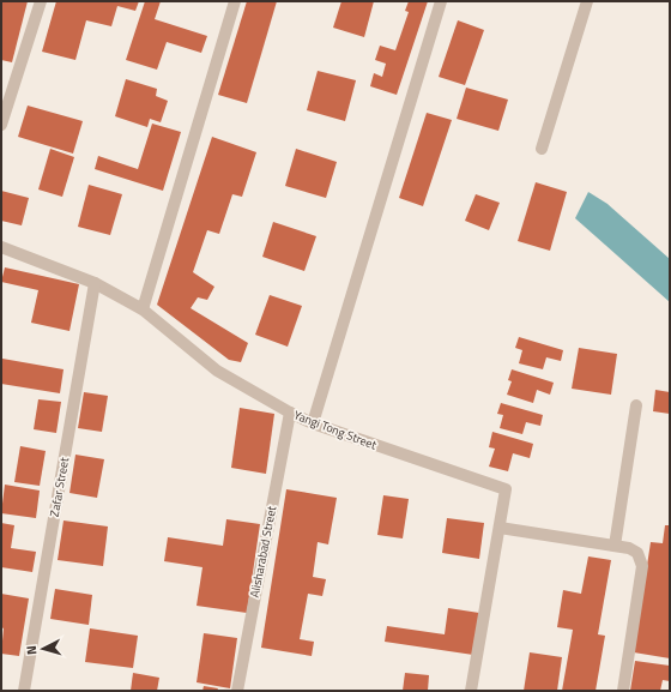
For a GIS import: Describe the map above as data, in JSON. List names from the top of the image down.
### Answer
{
  "streets": {
    "street": ["Yangi Tong Street", "Zafar Street", "Alisharabad Street"]
  },
  "crossings": [
    ["Yangi Tong Street", "Zafar Street"],
    ["Yangi Tong Street", "Alisharabad Street"]
  ],
  "north": "left"
}
